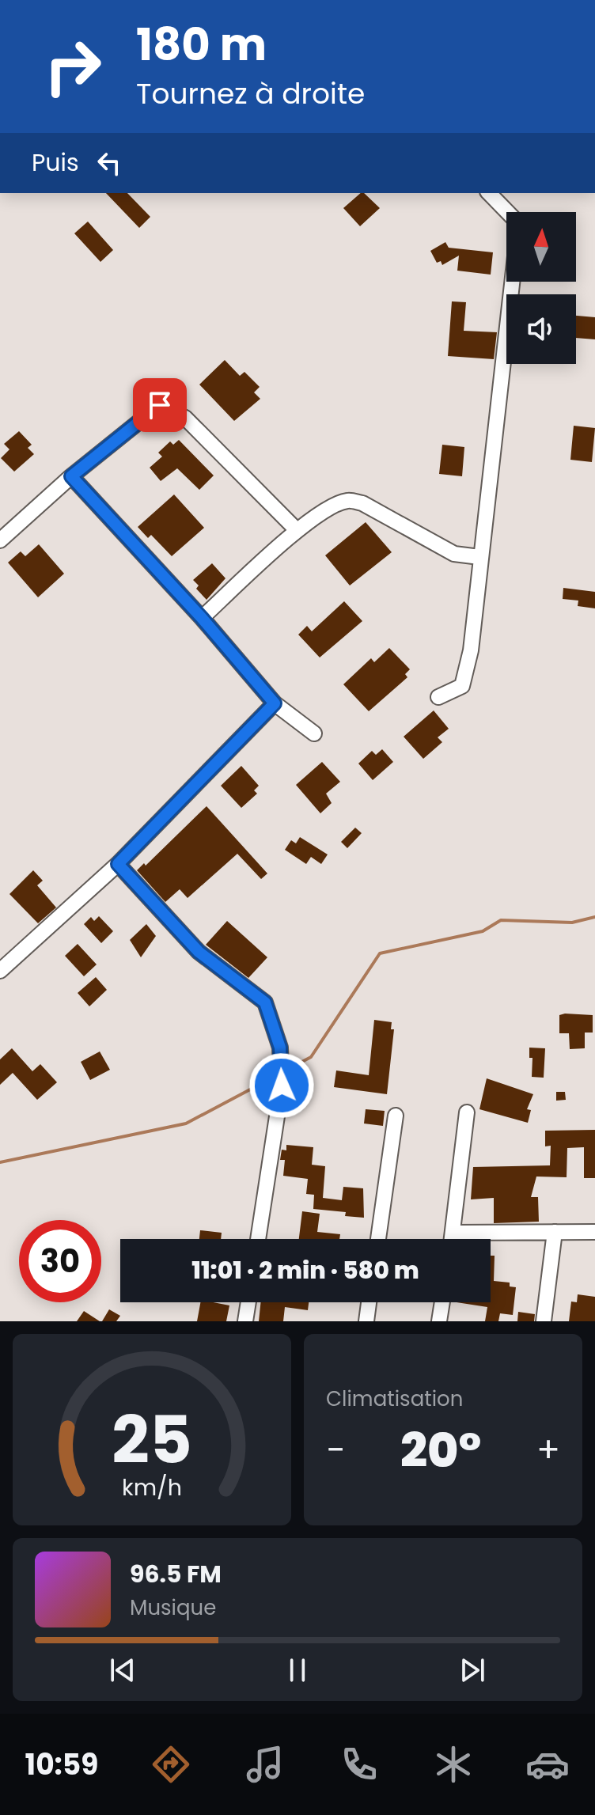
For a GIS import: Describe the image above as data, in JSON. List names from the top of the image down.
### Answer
{
  "north": "top",
  "page": {
    "turn": ["180 m", "Tournez à droite"],
    "then": "Puis",
    "limit": "30",
    "trip": "11:01 · 2 min · 580 m",
    "tile": "Climatisation",
    "heat": ["−", "20°", "+"],
    "song": ["96.5 FM", "Musique"],
    "tabs": "10:59",
    "gauge": ["25", "km/h"]
  }
}
